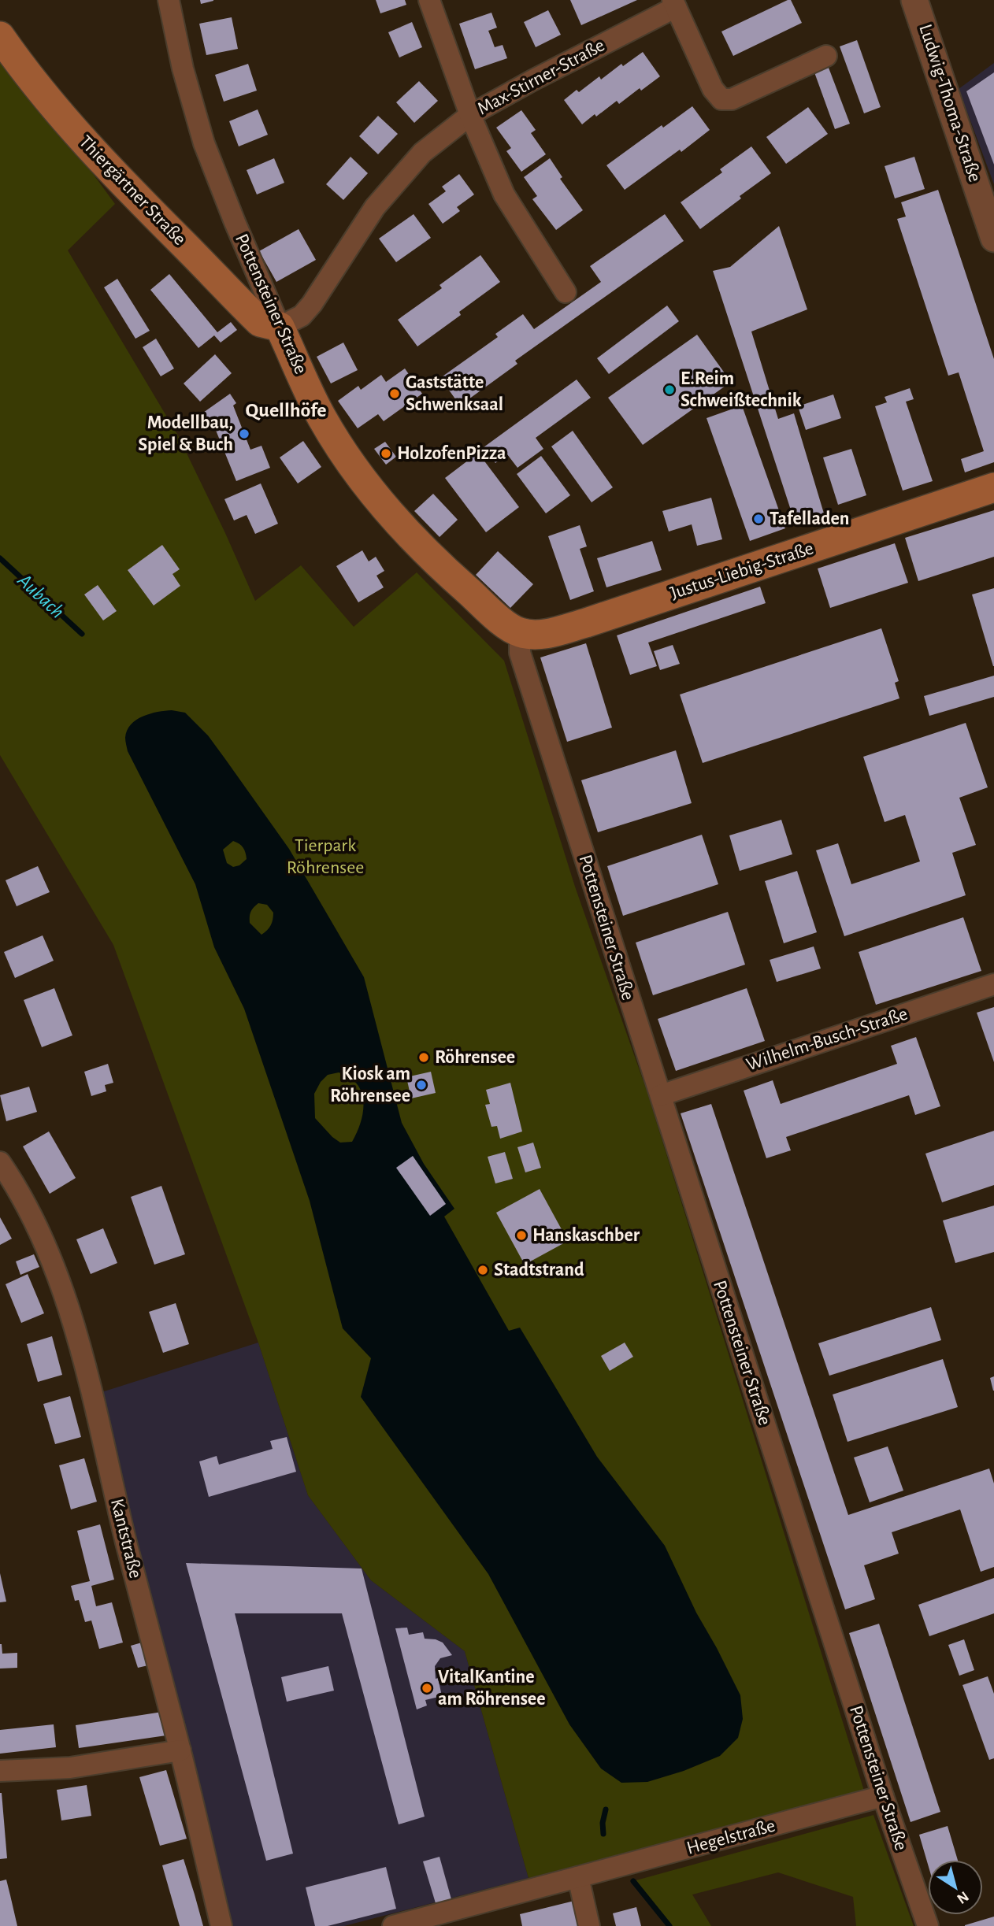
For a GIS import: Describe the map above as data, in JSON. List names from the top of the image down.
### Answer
{
  "streets": {
    "main road": ["Thiergärtner Straße", "Pottensteiner Straße", "Justus-Liebig-Straße"],
    "street": [
      "Max-Stirner-Straße",
      "Ludwig-Thoma-Straße",
      "Wilhelm-Busch-Straße",
      "Kantstraße",
      "Hegelstraße"
    ]
  },
  "crossings": [
    ["Max-Stirner-Straße", "Thiergärtner Straße"],
    ["Max-Stirner-Straße", "Pottensteiner Straße"],
    ["Thiergärtner Straße", "Pottensteiner Straße"],
    ["Pottensteiner Straße", "Justus-Liebig-Straße"],
    ["Pottensteiner Straße", "Wilhelm-Busch-Straße"],
    ["Pottensteiner Straße", "Hegelstraße"]
  ],
  "districts": ["Quellhöfe"],
  "water": ["Aubach"],
  "parks": ["Tierpark Röhrensee"],
  "places": [
    "E.Reim Schweißtechnik",
    "Gaststätte Schwenksaal",
    "Modellbau, Spiel & Buch",
    "HolzofenPizza",
    "Tafelladen",
    "Röhrensee",
    "Kiosk am Röhrensee",
    "Hanskaschber",
    "Stadtstrand",
    "VitalKantine am Röhrensee"
  ],
  "north": "bottom right"
}
